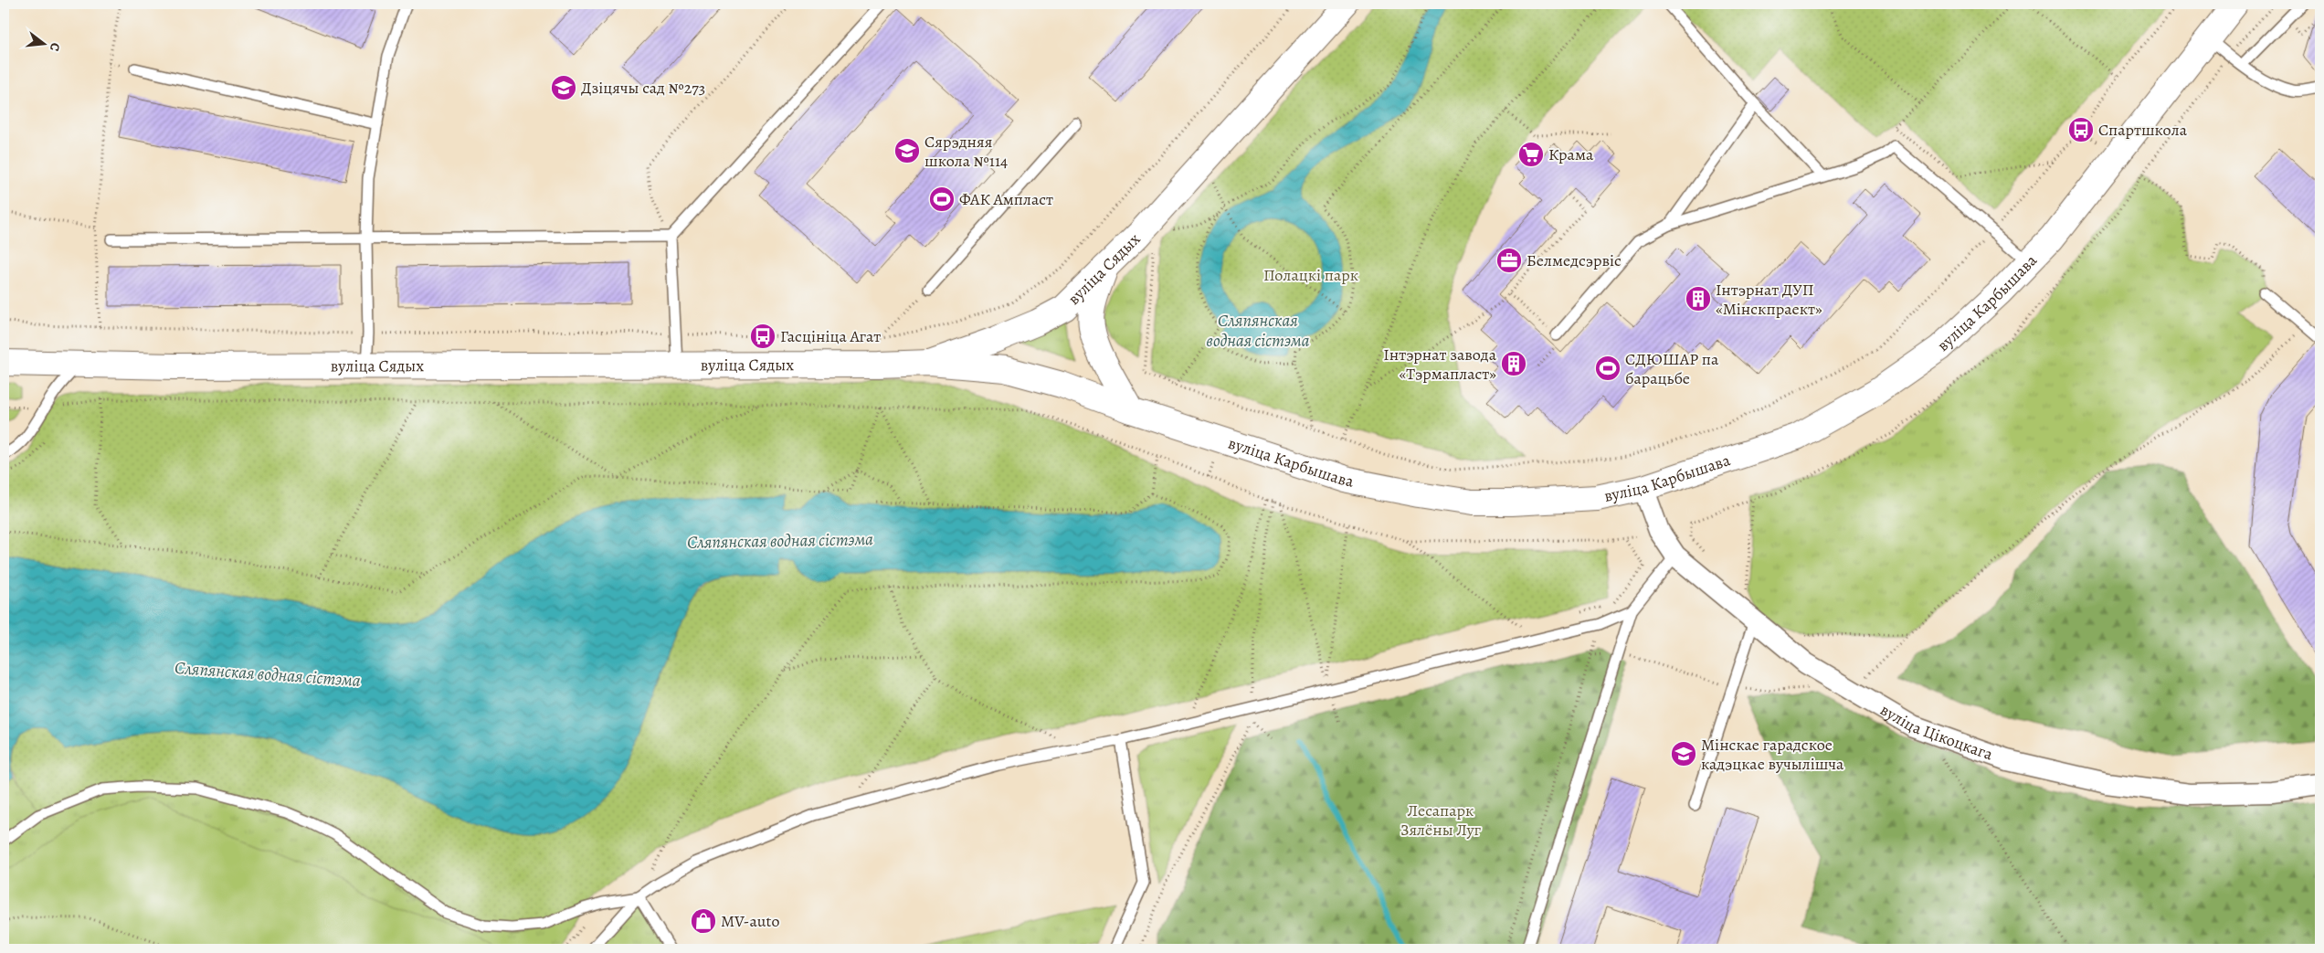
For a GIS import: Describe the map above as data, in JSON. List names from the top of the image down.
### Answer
{
  "streets": {
    "main road": ["вуліца Сядых", "вуліца Карбышава"],
    "street": ["вуліца Цікоцкага"]
  },
  "crossings": [
    ["вуліца Сядых", "вуліца Карбышава"],
    ["вуліца Карбышава", "вуліца Цікоцкага"]
  ],
  "water": ["Сляпянская водная сістэма"],
  "parks": ["Полацкі парк", "Лесапарк Зялёны Луг"],
  "places": {
    "school or university": ["Дзіцячы сад №273", "Сярэдняя школа №114", "Мінскае гарадское кадэцкае вучылішча"],
    "bus stop": ["Спартшкола", "Гасцініца Агат"],
    "supermarket": ["Крама"],
    "sports": ["ФАК Ампласт", "СДЮШАР па барацьбе"],
    "office": ["Белмедсэрвіс"],
    "building": ["Інтэрнат ДУП «Мінскпраект»", "Інтэрнат завода «Тэрмапласт»"],
    "shop": ["MV-auto"]
  },
  "north": "right"
}
